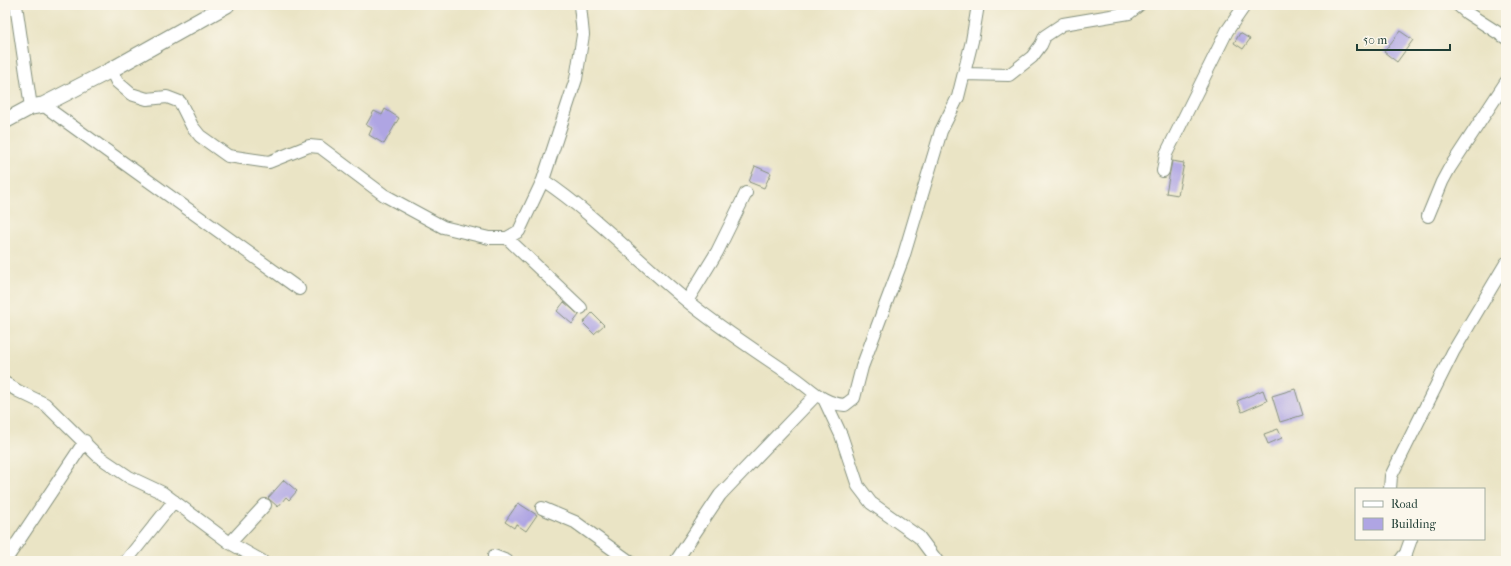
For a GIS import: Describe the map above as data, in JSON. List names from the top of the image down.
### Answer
{
  "legend": ["Road", "Building"],
  "scale_bar": "50 m"
}
